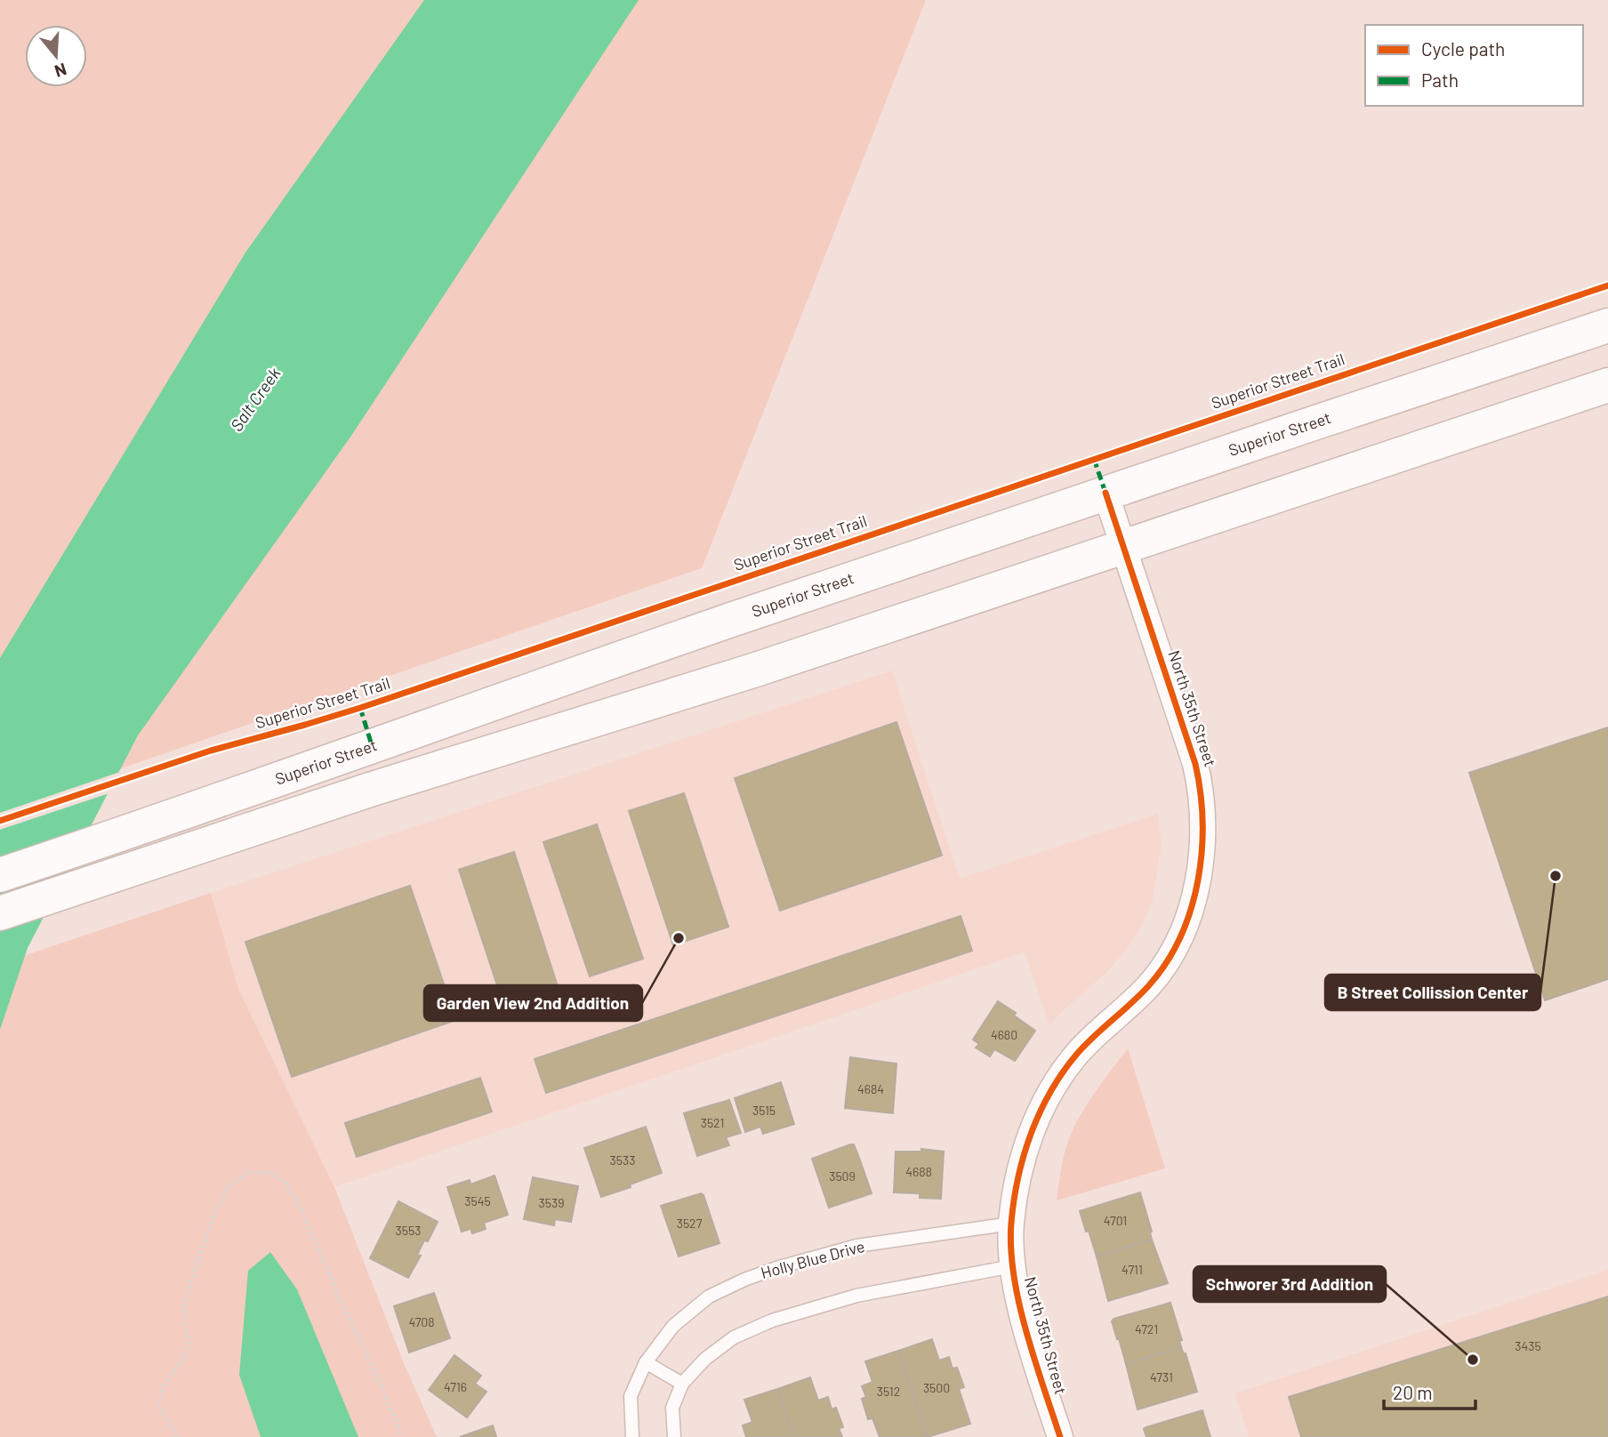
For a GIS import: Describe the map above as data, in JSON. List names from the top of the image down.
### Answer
{
  "streets": {
    "main road": ["Superior Street"],
    "street": ["North 35th Street"],
    "lane": ["Holly Blue Drive"],
    "cycle path": ["Superior Street Trail"]
  },
  "crossings": [
    ["Superior Street", "North 35th Street"],
    ["North 35th Street", "Holly Blue Drive"]
  ],
  "water": ["Salt Creek"],
  "places": ["B Street Collission Center", "Garden View 2nd Addition", "Schworer 3rd Addition"],
  "house_numbers": [
    "4680",
    "4684",
    "3515",
    "3521",
    "3533",
    "4688",
    "3509",
    "3545",
    "3539",
    "4701",
    "3527",
    "3553",
    "4711",
    "4708",
    "4721",
    "3435",
    "4731",
    "4716",
    "3500",
    "3512"
  ],
  "legend": ["Cycle path", "Path"],
  "scale_bar": "20 m",
  "north": "bottom"
}
